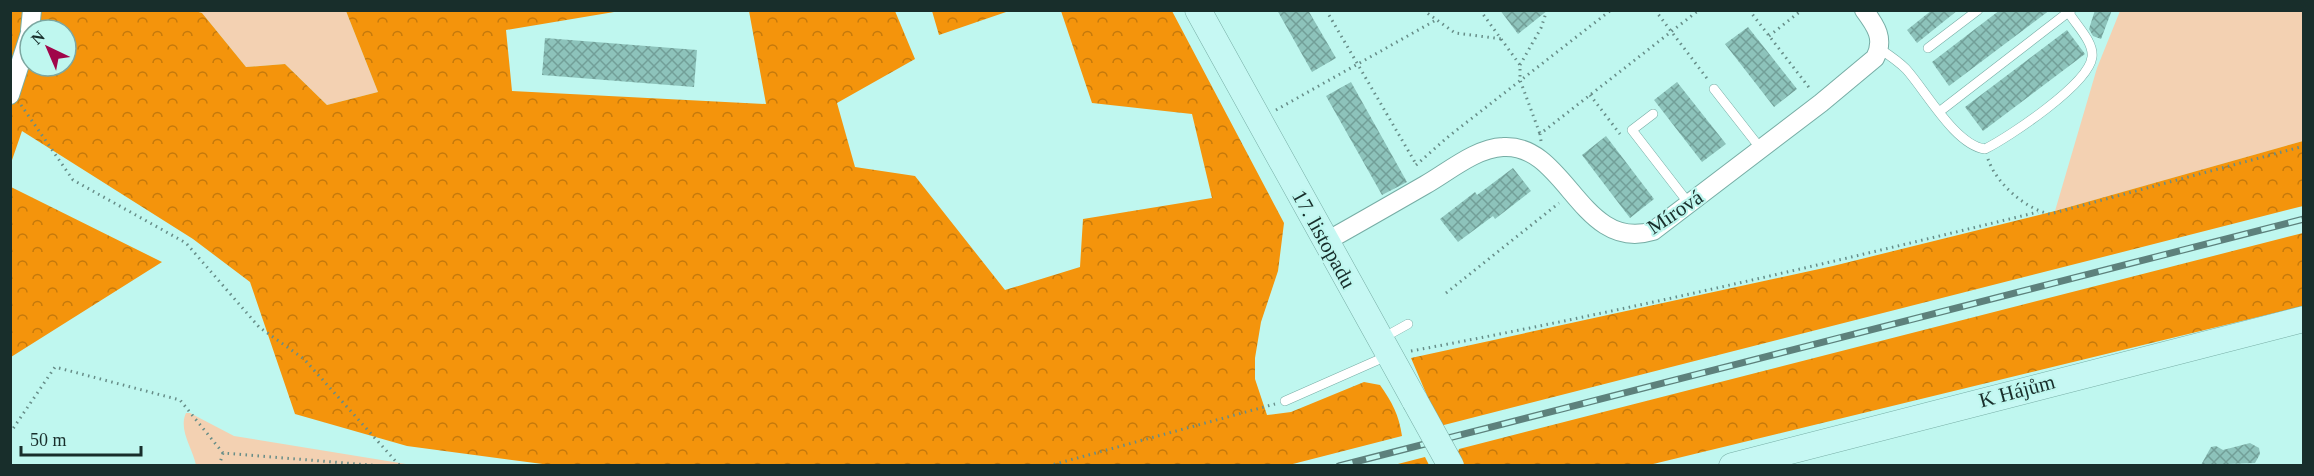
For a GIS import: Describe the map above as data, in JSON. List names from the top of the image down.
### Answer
{
  "streets": {
    "street": ["Mírová", "17. listopadu", "K Hájům"]
  },
  "crossings": [
    ["Mírová", "17. listopadu"]
  ],
  "scale_bar": "50 m",
  "north": "top left"
}
